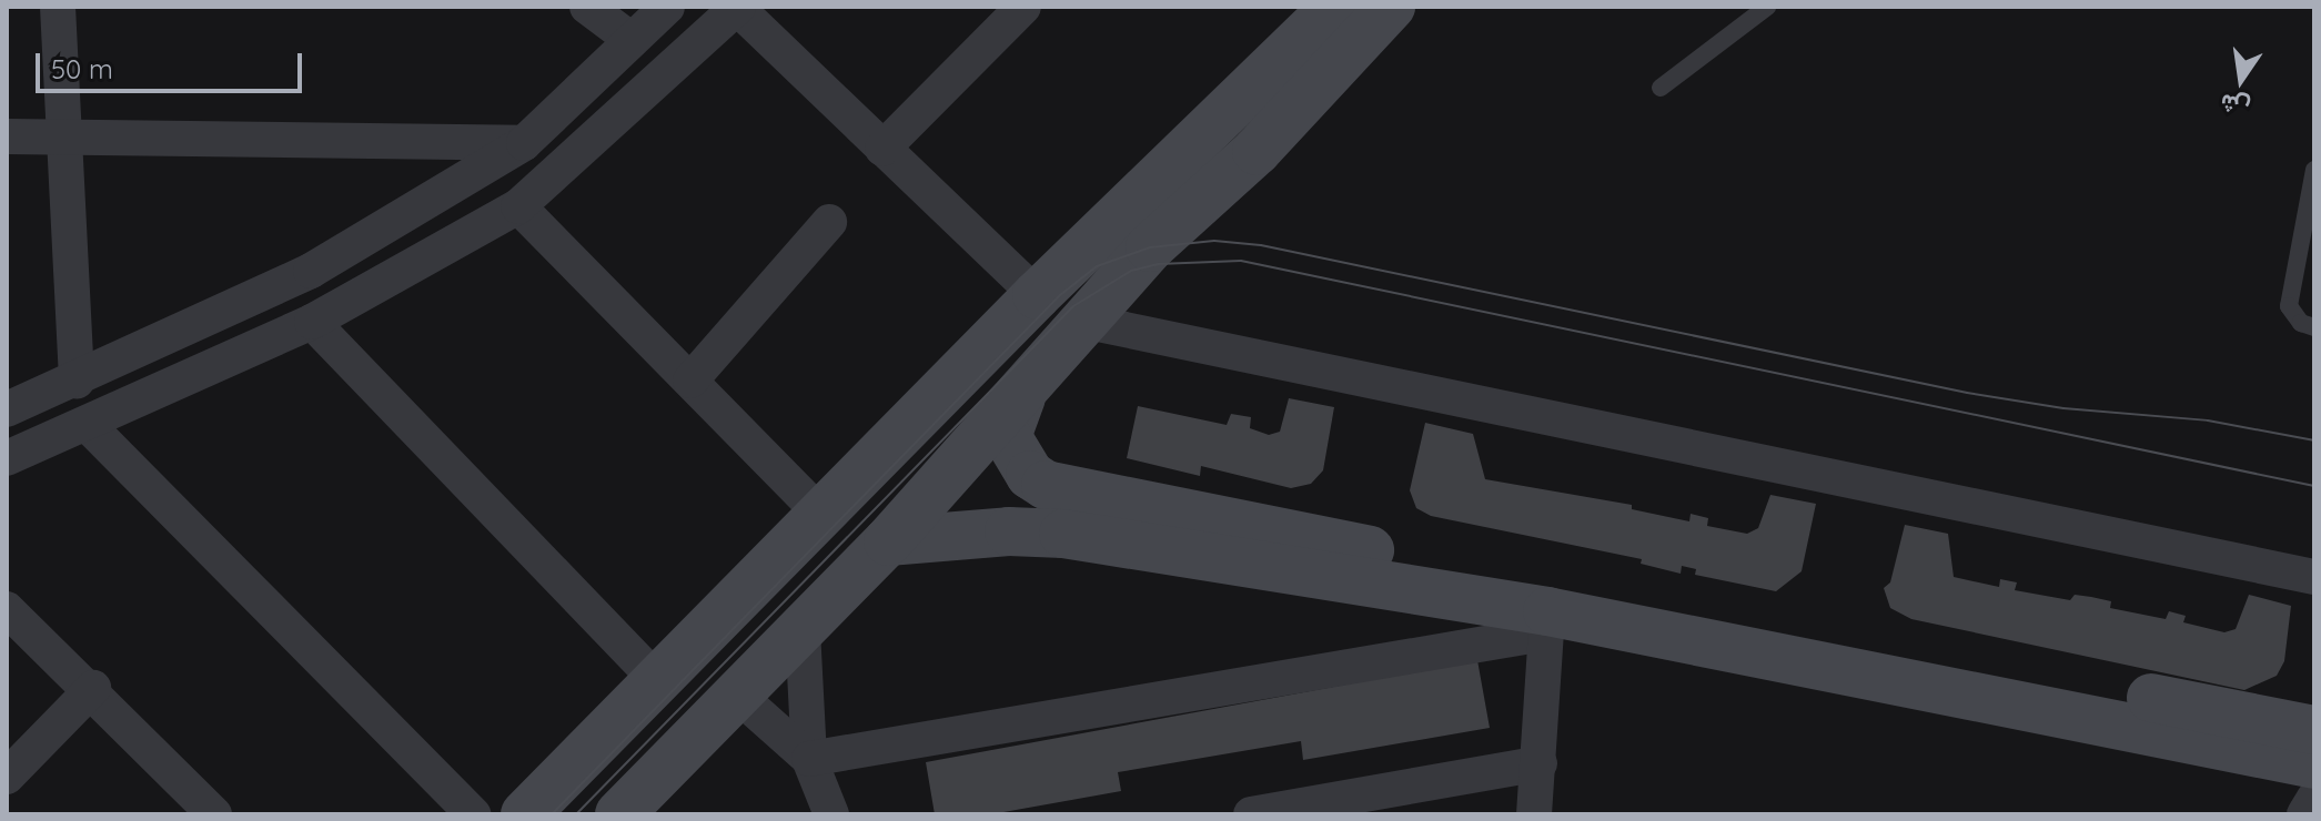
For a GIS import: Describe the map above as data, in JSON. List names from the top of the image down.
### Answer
{
  "scale_bar": "50 m",
  "north": "bottom"
}
